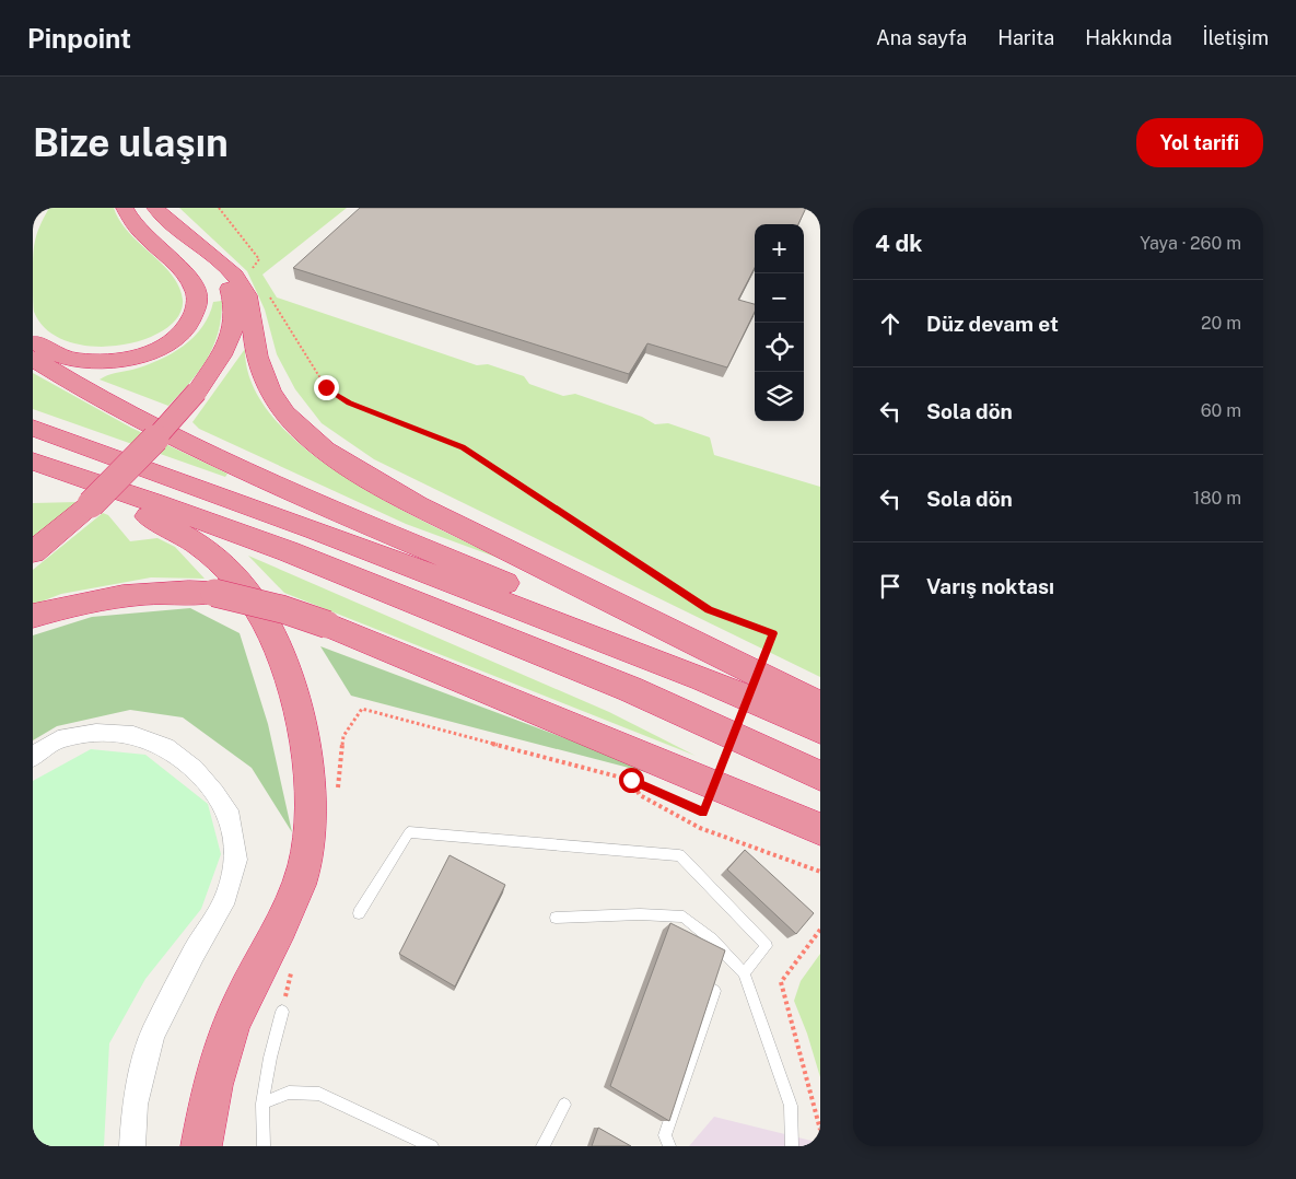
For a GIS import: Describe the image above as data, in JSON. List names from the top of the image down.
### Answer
{
  "page": {
    "header": "Pinpoint",
    "nav": [
      "Ana sayfa",
      "Harita",
      "Hakkında",
      "İletişim"
    ],
    "buttons": "Yol tarifi",
    "title": "Bize ulaşın",
    "heading": ["4 dk", "Yaya · 260 m"],
    "map_buttons": ["+", "−"],
    "list": [
      ["Düz devam et", "20 m"],
      ["Sola dön", "60 m"],
      ["Sola dön", "180 m"],
      "Varış noktası"
    ]
  }
}
